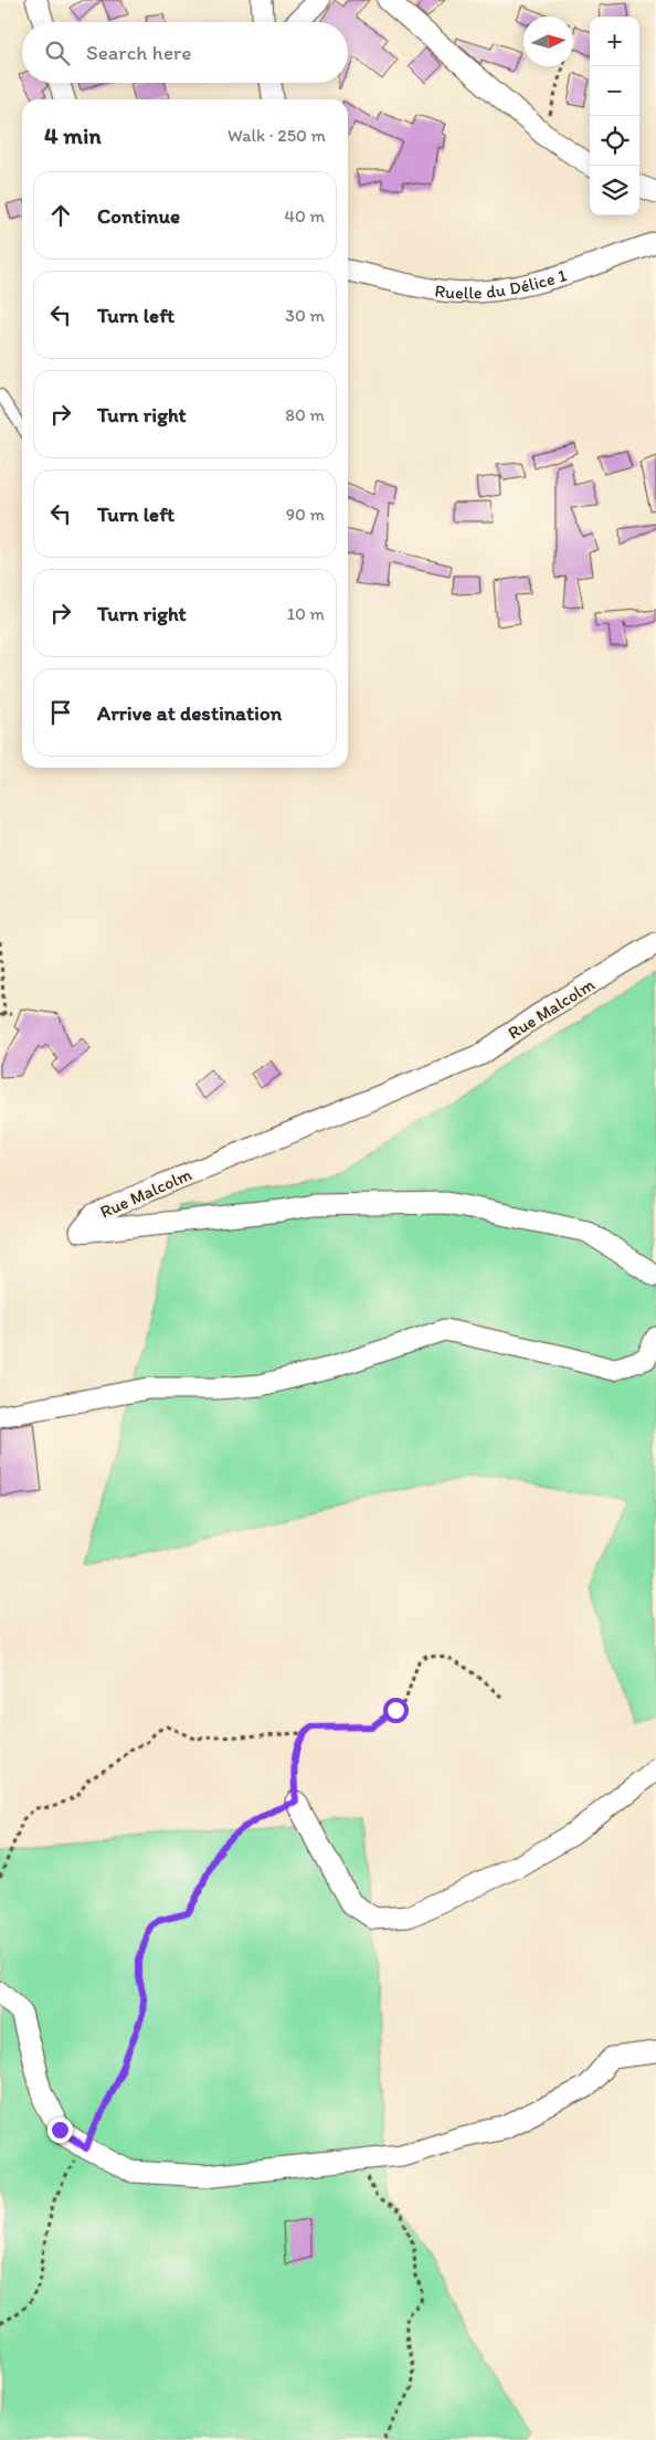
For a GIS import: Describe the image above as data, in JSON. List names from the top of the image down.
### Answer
{
  "streets": {
    "street": ["Ruelle du Délice 1", "Rue Malcolm"]
  },
  "north": "right",
  "page": {
    "map_buttons": ["+", "−"],
    "search": "Search here",
    "heading": ["4 min", "Walk · 250 m"],
    "list": [
      ["Continue", "40 m"],
      ["Turn left", "30 m"],
      ["Turn right", "80 m"],
      ["Turn left", "90 m"],
      ["Turn right", "10 m"],
      "Arrive at destination"
    ]
  }
}
